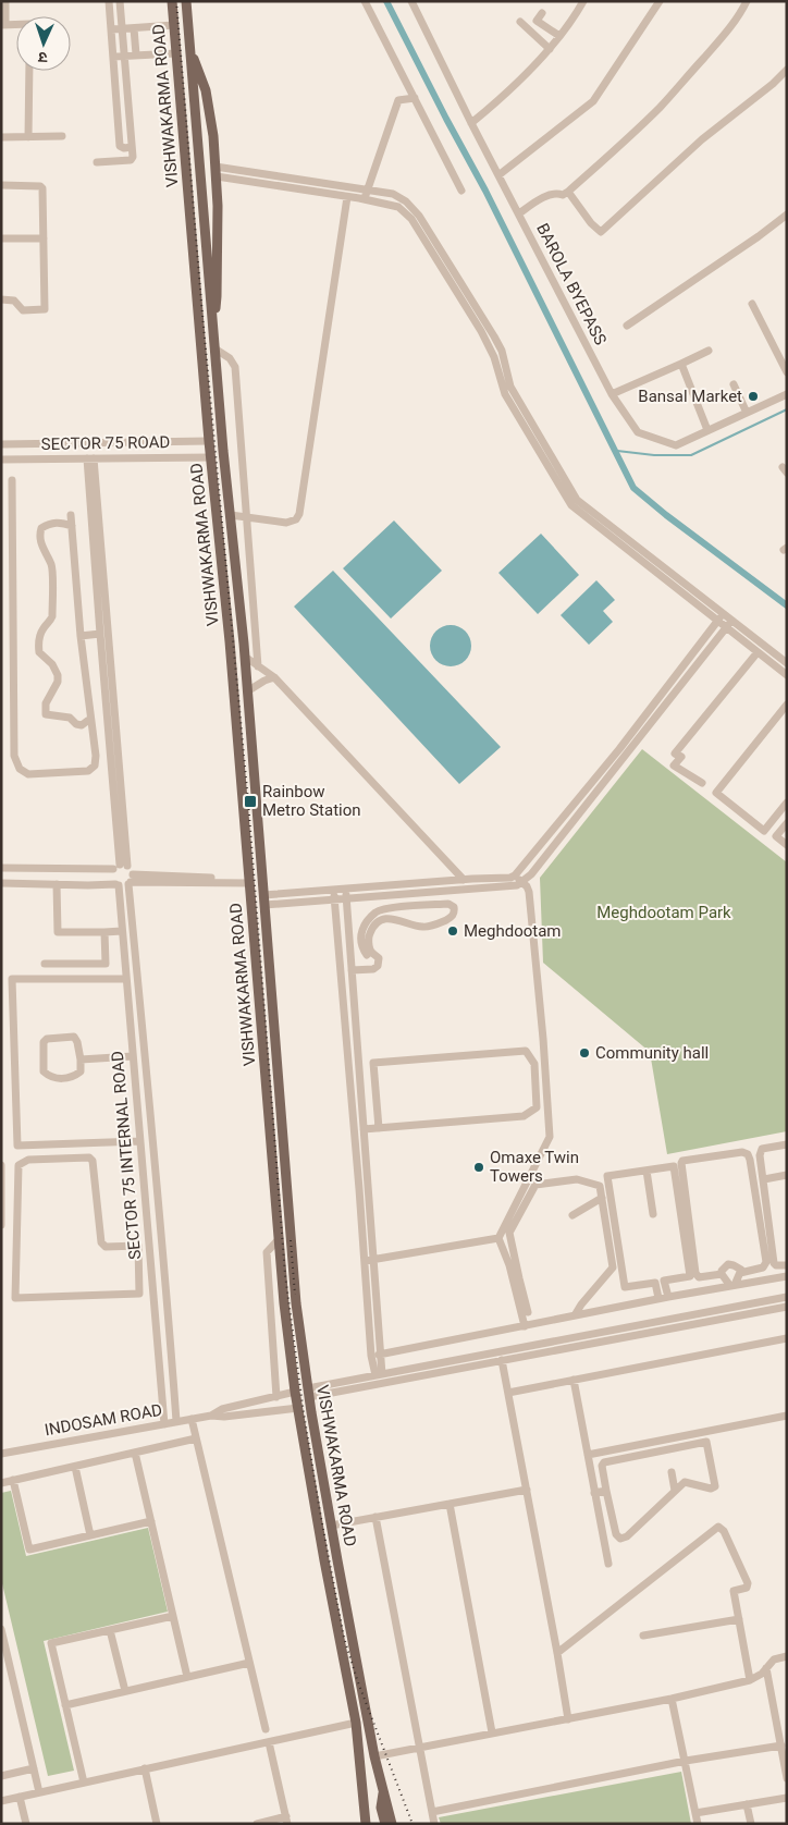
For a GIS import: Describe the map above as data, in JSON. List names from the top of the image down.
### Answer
{
  "streets": {
    "main road": ["VISHWAKARMA ROAD"],
    "street": [
      "BAROLA BYEPASS",
      "SECTOR 75 ROAD",
      "SECTOR 75 INTERNAL ROAD",
      "INDOSAM ROAD"
    ]
  },
  "crossings": [
    ["VISHWAKARMA ROAD", "SECTOR 75 ROAD"],
    ["VISHWAKARMA ROAD", "INDOSAM ROAD"],
    ["SECTOR 75 INTERNAL ROAD", "INDOSAM ROAD"]
  ],
  "parks": ["Meghdootam Park"],
  "places": {
    "other": [
      "Bansal Market",
      "Meghdootam",
      "Community hall",
      "Omaxe Twin Towers"
    ],
    "transit": ["Rainbow Metro Station"]
  },
  "north": "bottom"
}
